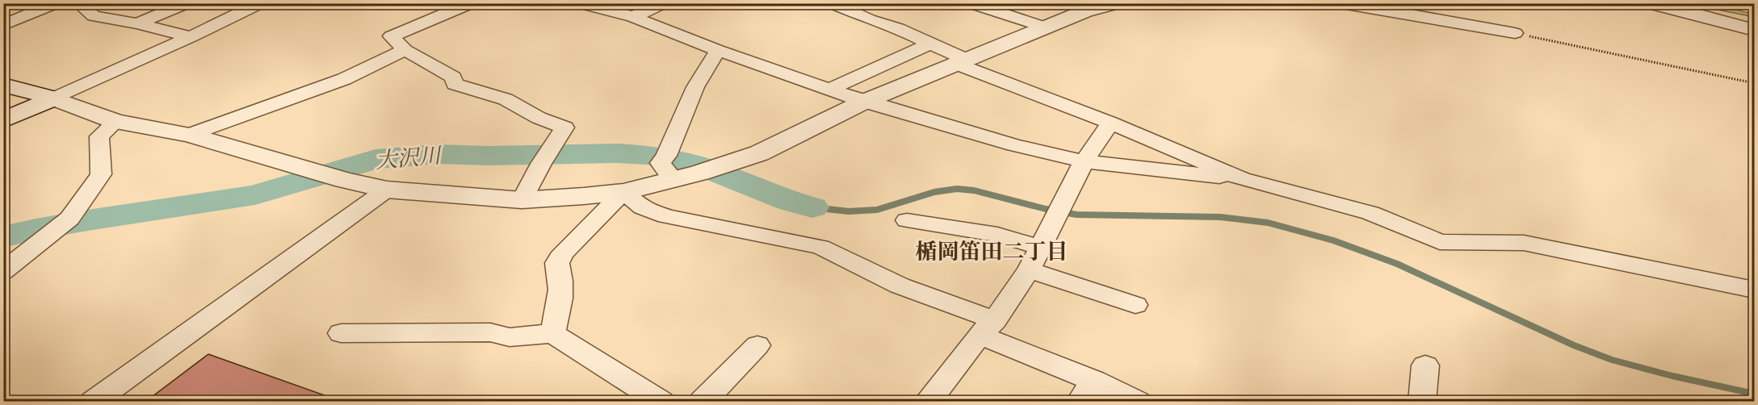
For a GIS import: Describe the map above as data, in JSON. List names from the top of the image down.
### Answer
{
  "districts": ["楯岡笛田二丁目"],
  "water": ["大沢川"]
}
